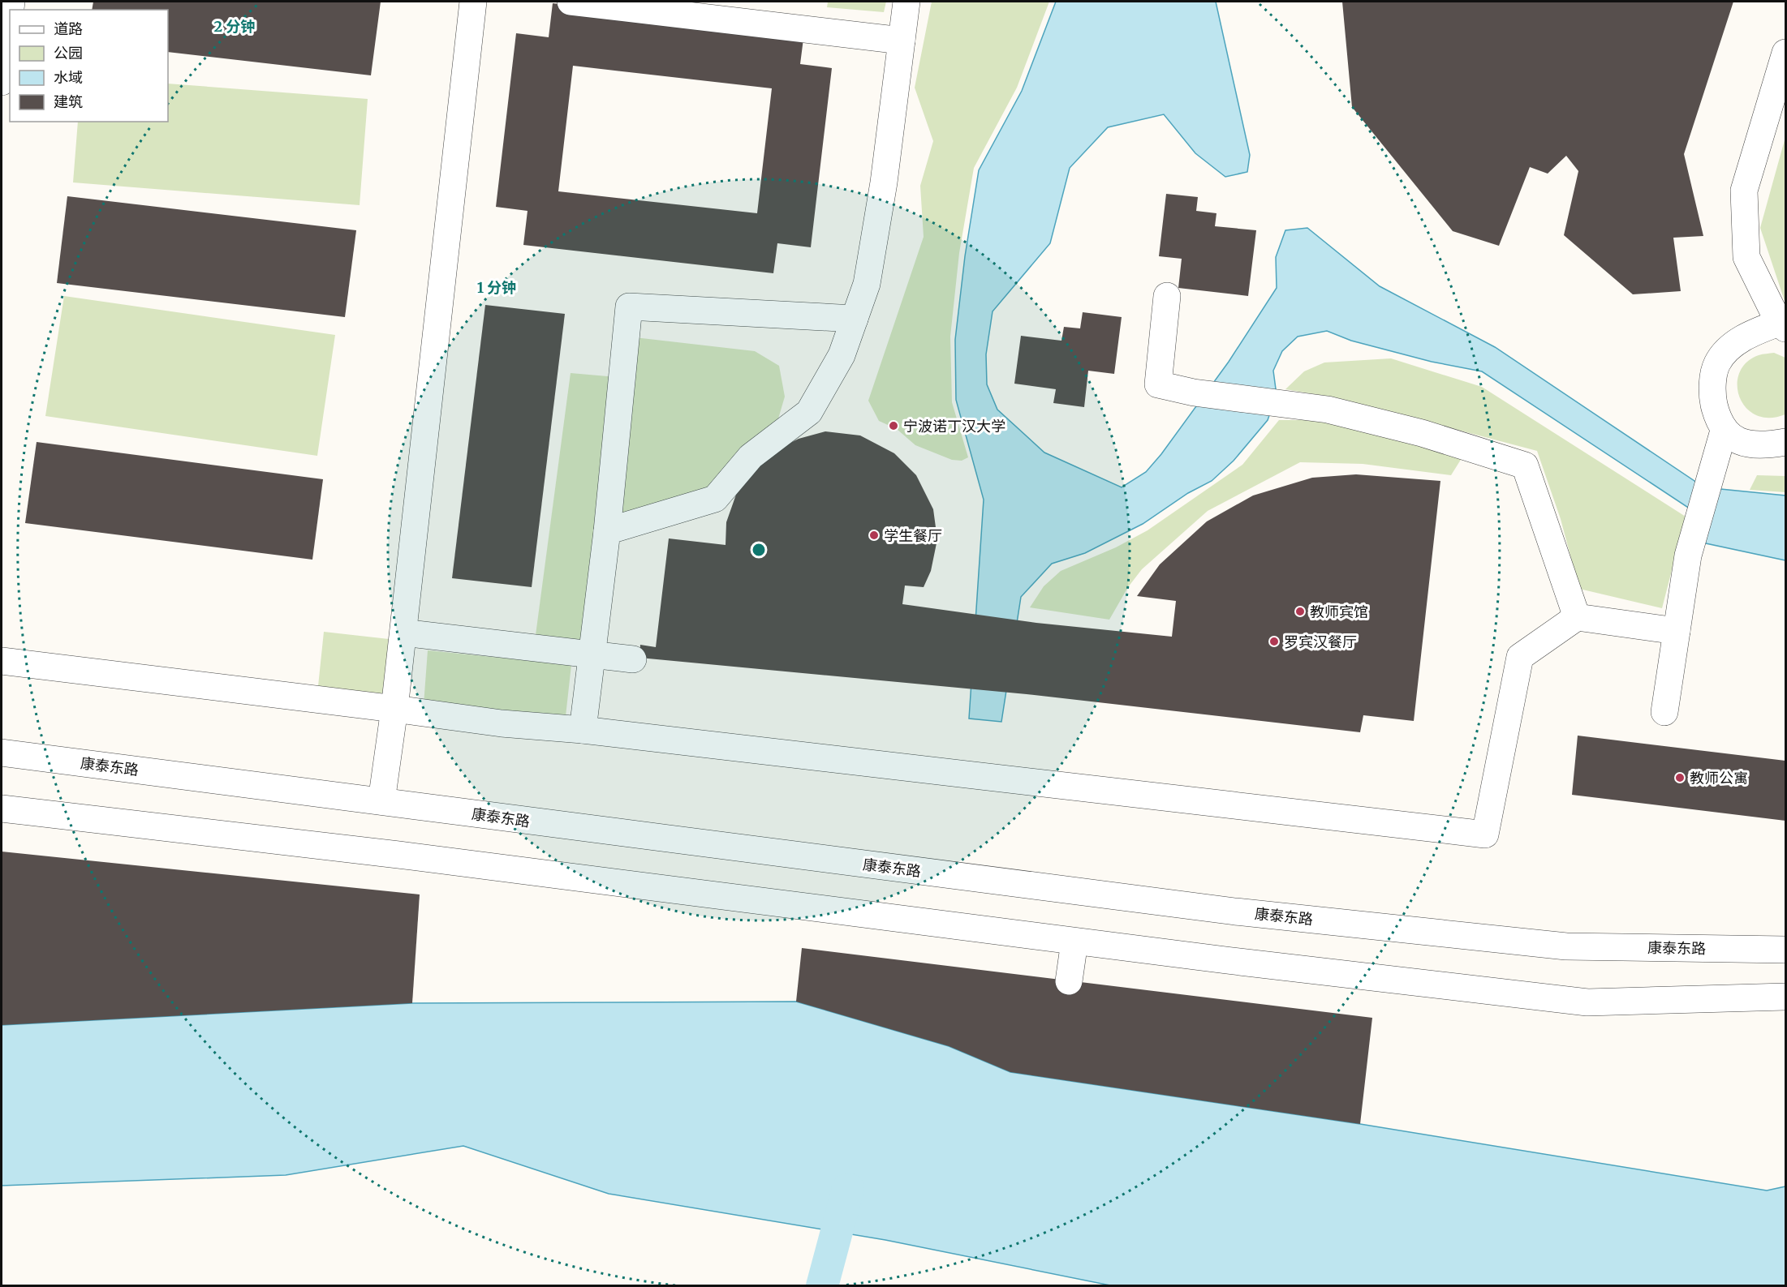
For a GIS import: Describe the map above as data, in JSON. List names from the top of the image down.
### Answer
{
  "streets": {
    "street": ["康泰东路"]
  },
  "places": [
    "宁波诺丁汉大学",
    "学生餐厅",
    "教师宾馆",
    "罗宾汉餐厅",
    "教师公寓"
  ],
  "legend": [
    "道路",
    "公园",
    "水域",
    "建筑"
  ],
  "rings": ["2 分钟", "1 分钟"]
}
